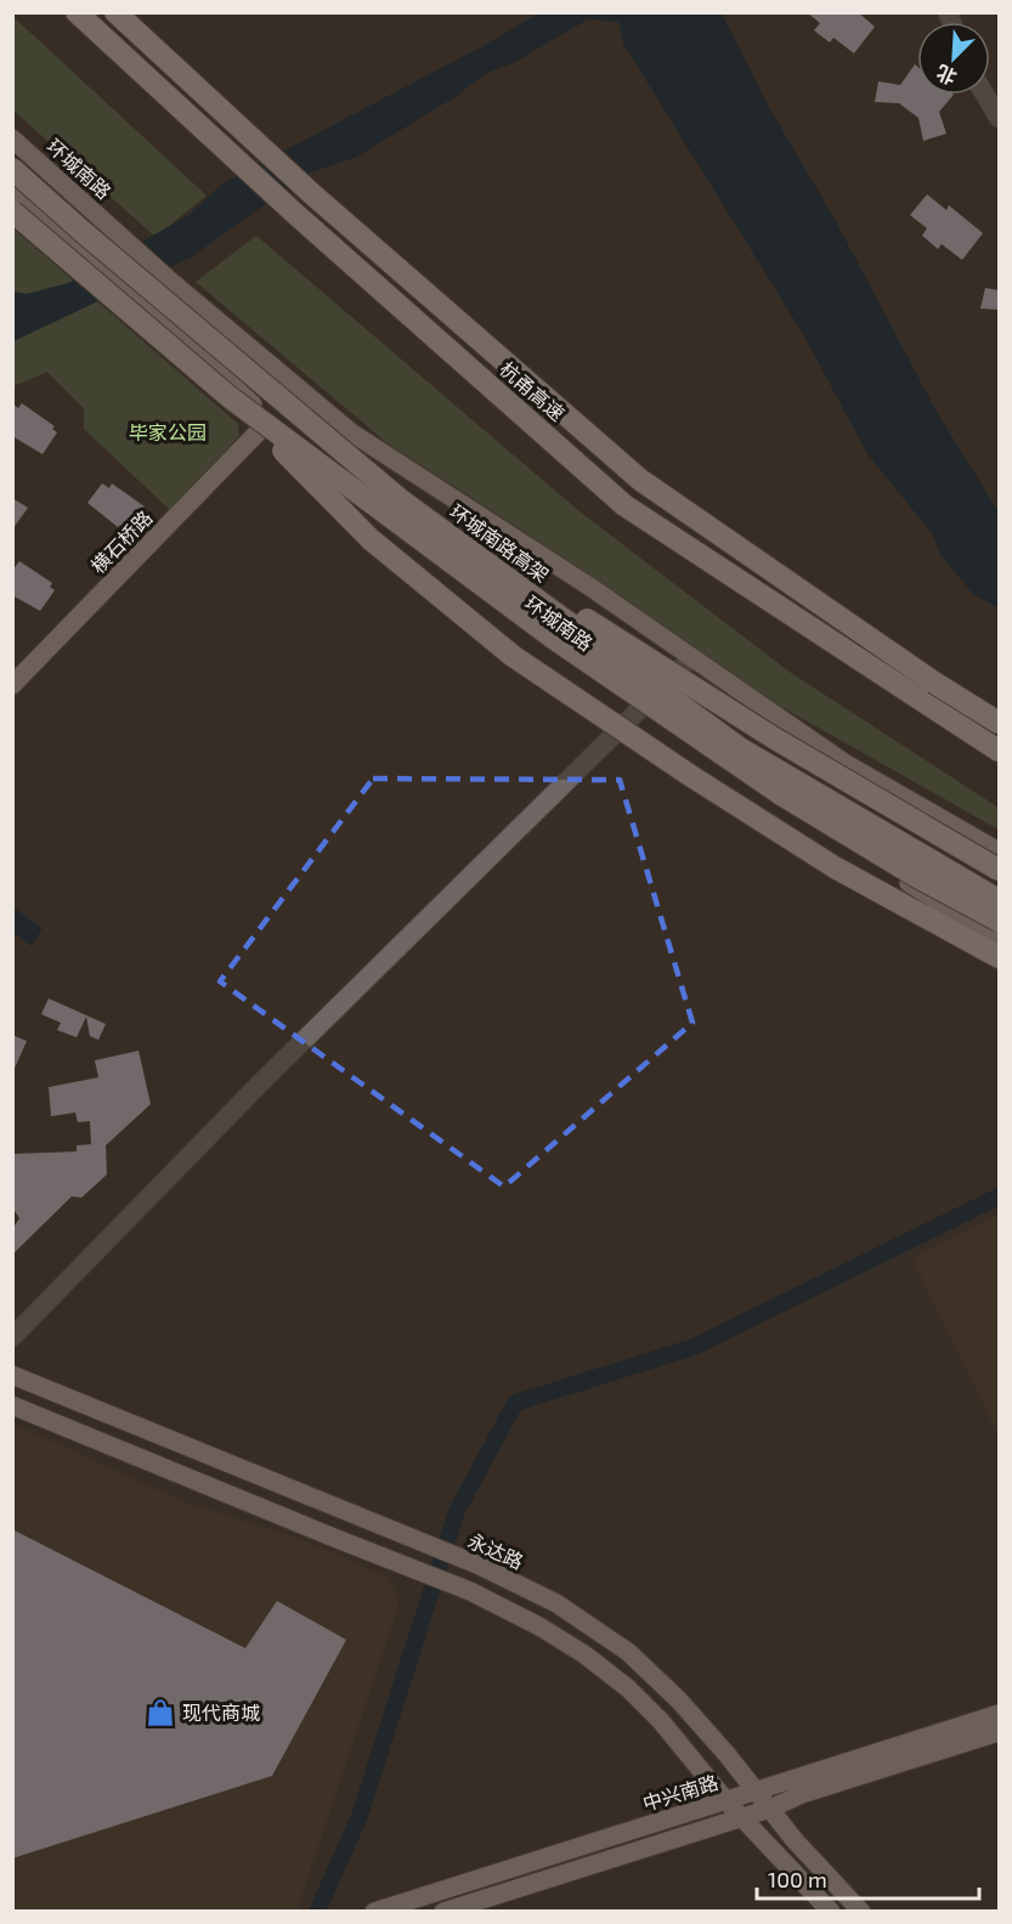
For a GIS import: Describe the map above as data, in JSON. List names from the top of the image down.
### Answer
{
  "streets": {
    "highway": ["杭甬高速", "环城南路高架"],
    "main road": [
      "环城南路",
      "横石桥路",
      "永达路",
      "中兴南路"
    ]
  },
  "crossings": [
    ["永达路", "中兴南路"]
  ],
  "parks": ["毕家公园"],
  "places": {
    "shop": ["现代商城"]
  },
  "scale_bar": "100 m",
  "north": "bottom left"
}
